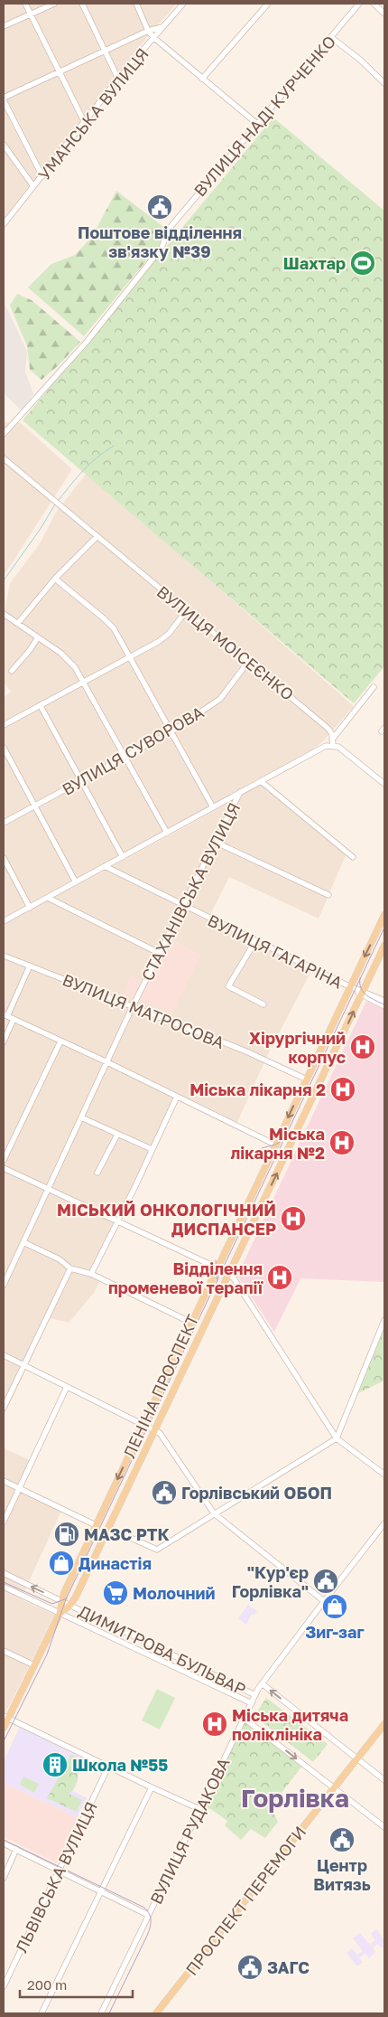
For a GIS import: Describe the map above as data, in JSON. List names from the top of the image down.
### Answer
{
  "streets": {
    "main road": ["ЛЕНІНА ПРОСПЕКТ", "ПРОСПЕКТ ПЕРЕМОГИ"],
    "street": [
      "УМАНСЬКА ВУЛИЦЯ",
      "ВУЛИЦЯ НАДІ КУРЧЕНКО",
      "ВУЛИЦЯ МОІСЕЄНКО",
      "ВУЛИЦЯ СУВОРОВА",
      "СТАХАНІВСЬКА ВУЛИЦЯ",
      "ВУЛИЦЯ ГАГАРІНА",
      "ВУЛИЦЯ МАТРОСОВА",
      "ДИМИТРОВА БУЛЬВАР",
      "ВУЛИЦЯ РУДАКОВА",
      "ЛЬВІВСЬКА ВУЛИЦЯ"
    ]
  },
  "crossings": [
    ["ВУЛИЦЯ МОІСЕЄНКО", "ВУЛИЦЯ СУВОРОВА"],
    ["СТАХАНІВСЬКА ВУЛИЦЯ", "ВУЛИЦЯ ГАГАРІНА"],
    ["СТАХАНІВСЬКА ВУЛИЦЯ", "ВУЛИЦЯ МАТРОСОВА"],
    ["ВУЛИЦЯ ГАГАРІНА", "ЛЕНІНА ПРОСПЕКТ"],
    ["ВУЛИЦЯ МАТРОСОВА", "ЛЕНІНА ПРОСПЕКТ"],
    ["ЛЕНІНА ПРОСПЕКТ", "ДИМИТРОВА БУЛЬВАР"],
    ["ДИМИТРОВА БУЛЬВАР", "ВУЛИЦЯ РУДАКОВА"],
    ["ДИМИТРОВА БУЛЬВАР", "ПРОСПЕКТ ПЕРЕМОГИ"]
  ],
  "districts": ["Горлівка"],
  "places": {
    "public building": [
      "Поштове відділення зв'язку №39",
      "Горлівський ОБОП",
      "\"Кур'єр Горлівка\"",
      "Центр Витязь",
      "ЗАГС"
    ],
    "sports": ["Шахтар"],
    "hospital": [
      "Хірургічний корпус",
      "Міська лікарня 2",
      "Міська лікарня №2",
      "МІСЬКИЙ ОНКОЛОГІЧНИЙ ДИСПАНСЕР",
      "Відділення променевої терапії",
      "Міська дитяча поліклініка"
    ],
    "fuel station": ["МАЗС РТК"],
    "shop": ["Династія", "Зиг-заг"],
    "supermarket": ["Молочний"],
    "building": ["Школа №55"]
  },
  "scale_bar": "200 m"
}
